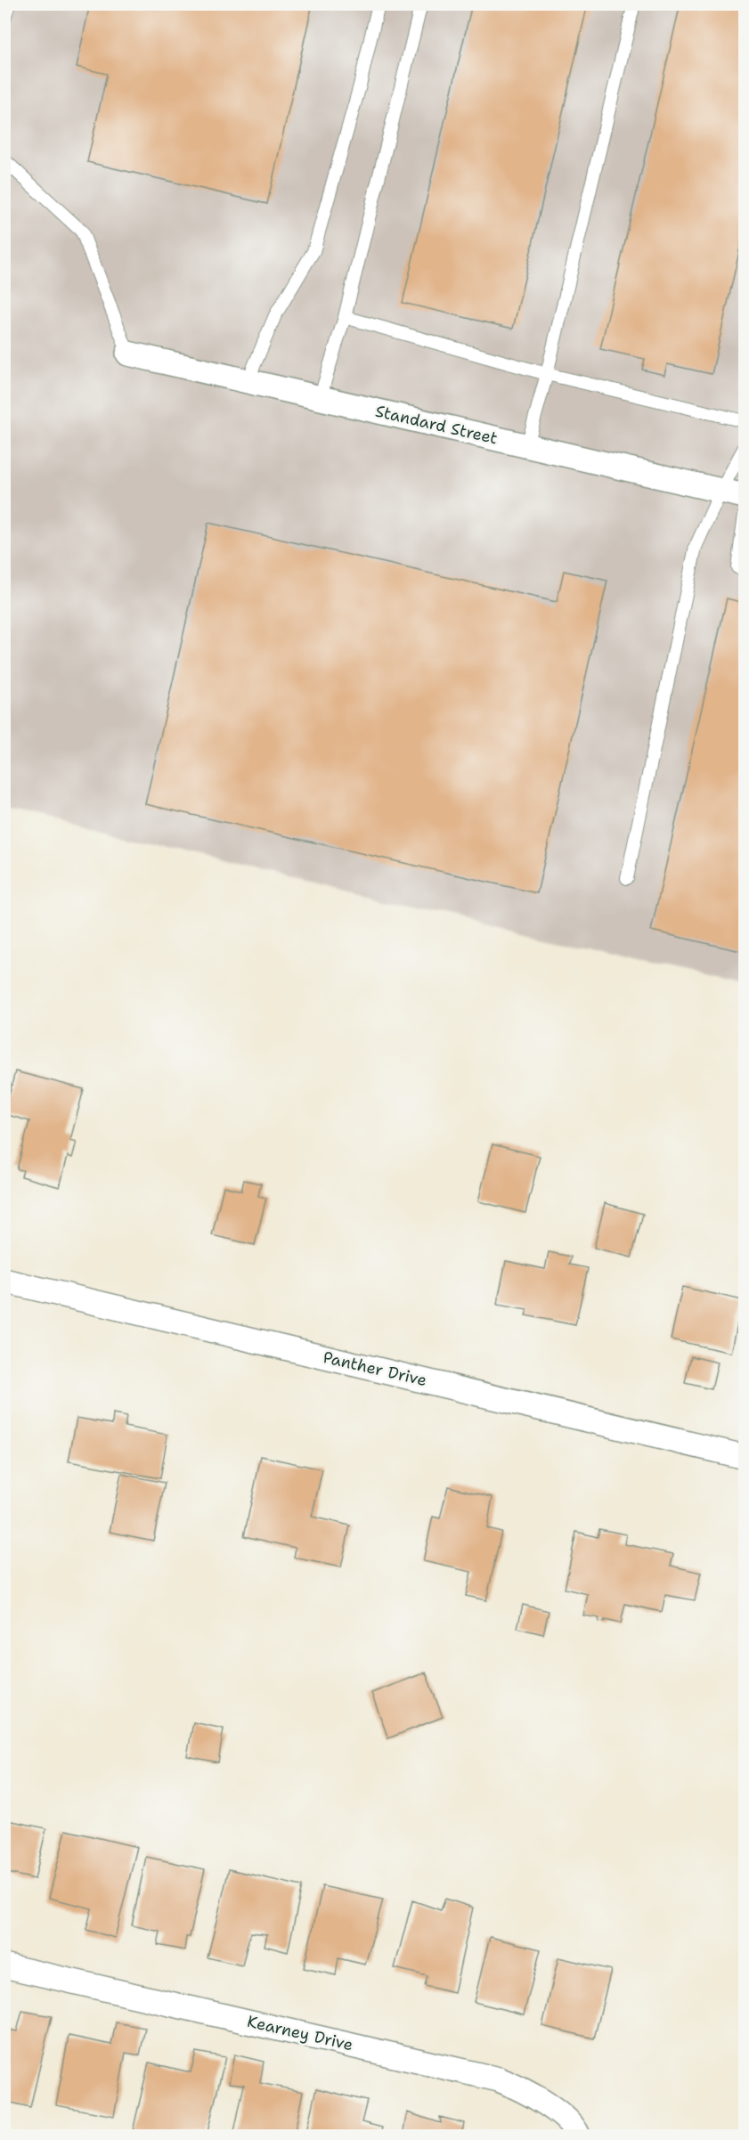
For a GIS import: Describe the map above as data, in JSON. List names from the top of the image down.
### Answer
{
  "streets": {
    "street": ["Standard Street", "Panther Drive", "Kearney Drive"]
  }
}
